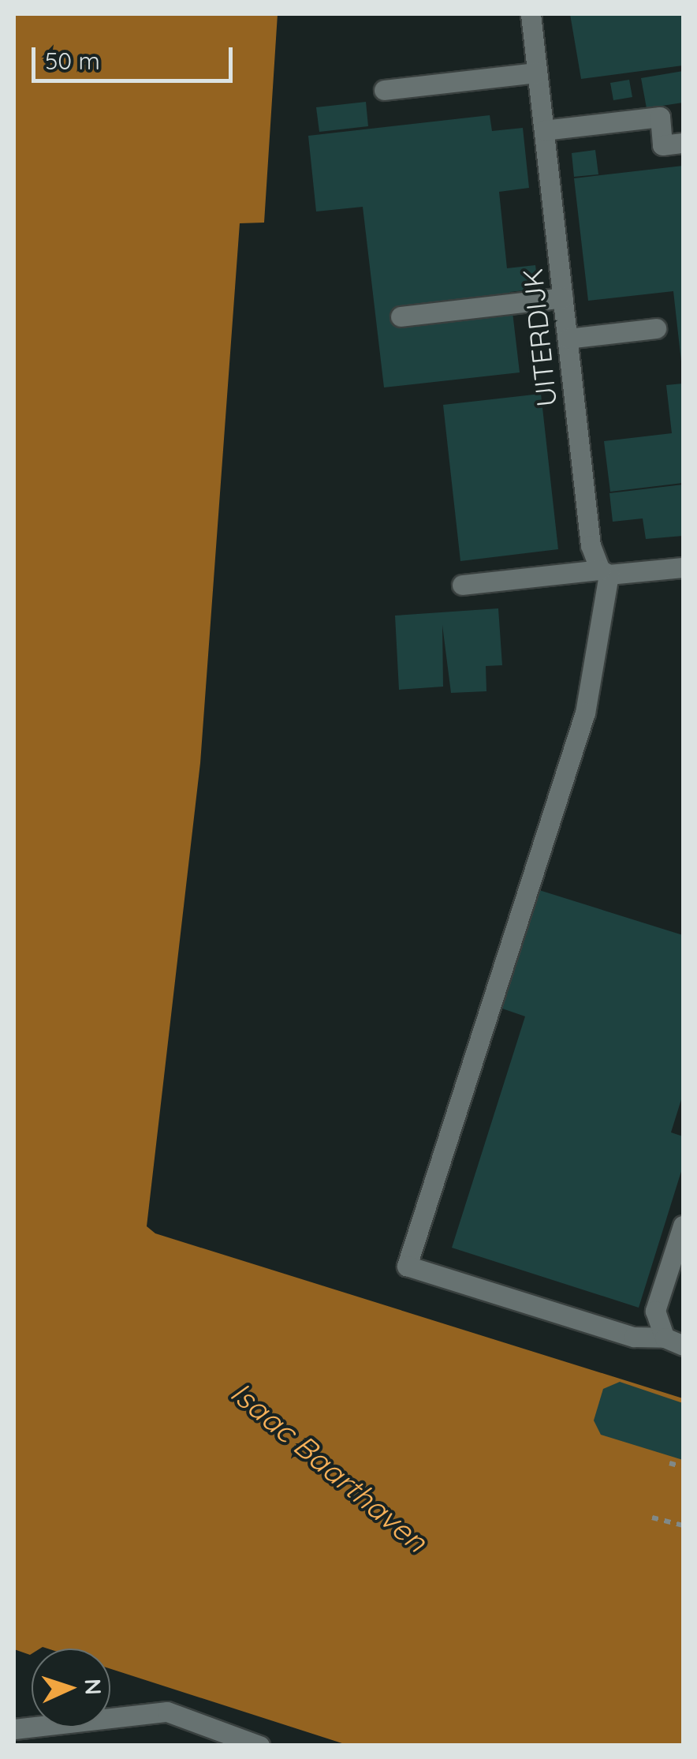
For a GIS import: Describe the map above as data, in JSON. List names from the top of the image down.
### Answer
{
  "streets": {
    "street": ["UITERDIJK"]
  },
  "water": ["Isaac Baarthaven"],
  "scale_bar": "50 m",
  "north": "right"
}
